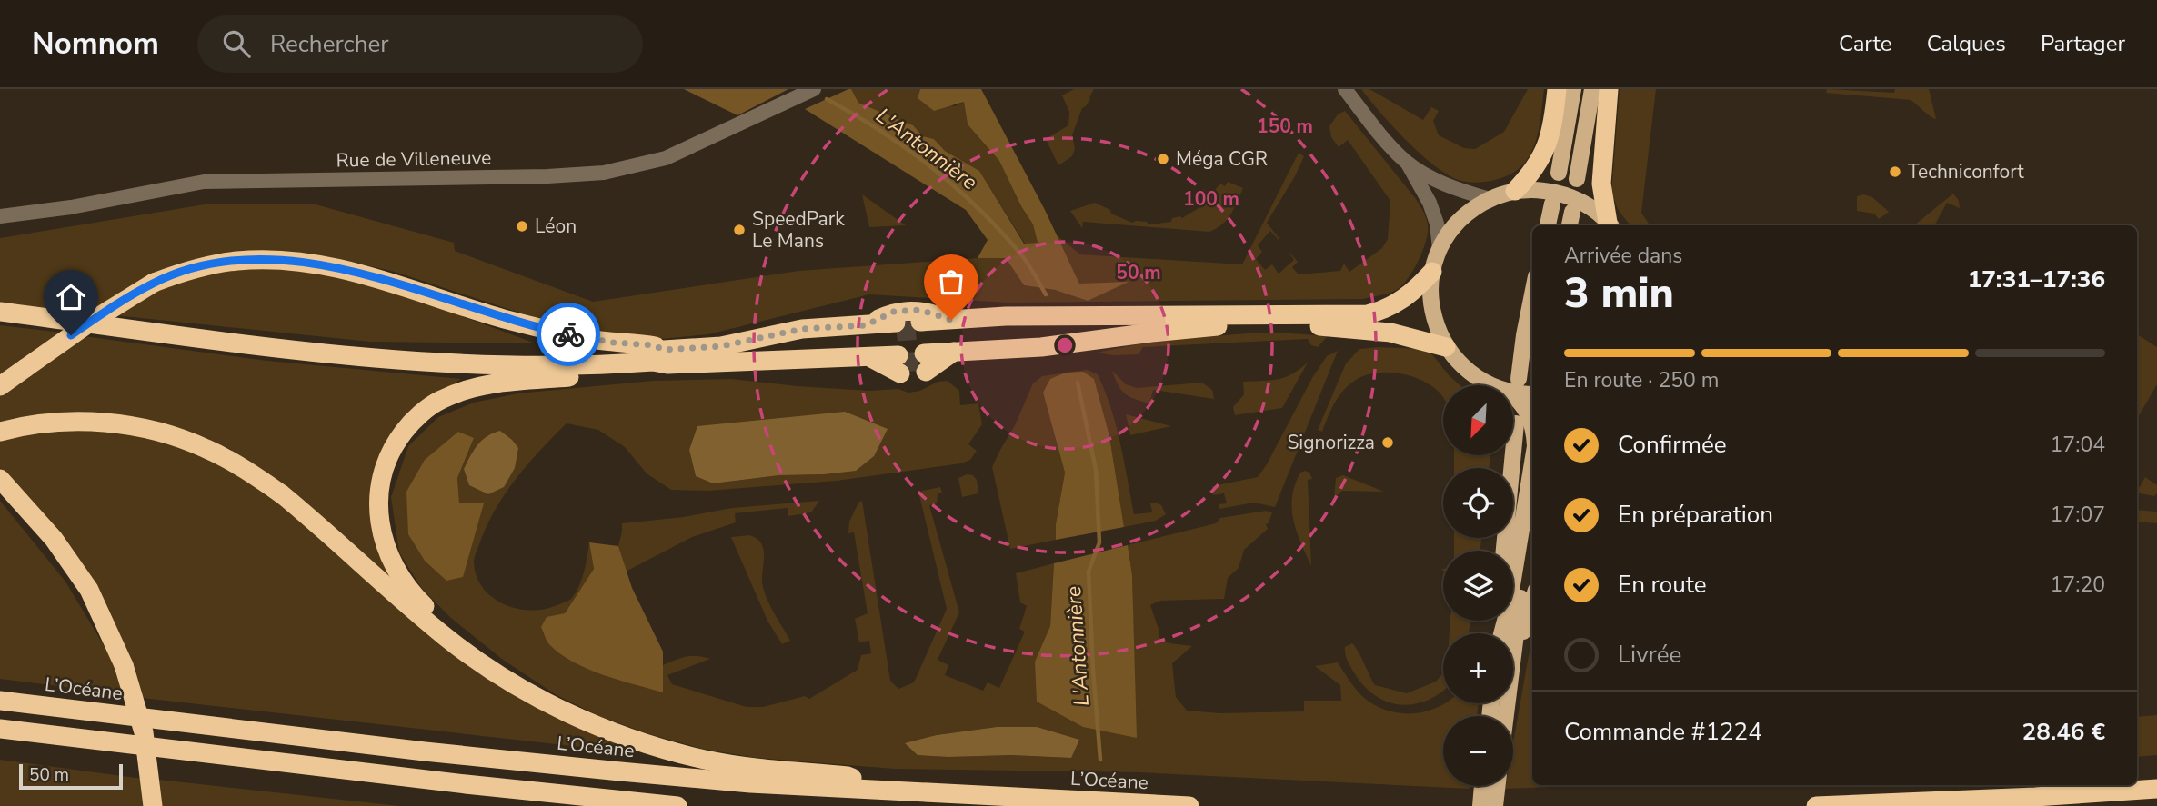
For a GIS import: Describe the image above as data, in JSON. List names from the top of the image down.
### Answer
{
  "streets": {
    "highway": ["L’Océane"],
    "street": ["Rue de Villeneuve"]
  },
  "water": ["L'Antonnière"],
  "places": [
    "Méga CGR",
    "Techniconfort",
    "Léon",
    "SpeedPark Le Mans",
    "Signorizza"
  ],
  "scale_bar": "50 m",
  "north": "bottom left",
  "page": {
    "header": "Nomnom",
    "search": "Rechercher",
    "nav": ["Carte", "Calques", "Partager"],
    "heading": ["3 min", "Arrivée dans", "17:31–17:36"],
    "panel": ["Commande #1224", "28.46 €"],
    "bar": "En route · 250 m",
    "map_buttons": ["+", "−"],
    "list": [
      ["Confirmée", "17:04"],
      ["En préparation", "17:07"],
      ["En route", "17:20"],
      "Livrée"
    ],
    "scale": "50 m"
  },
  "rings": ["150 m", "100 m", "50 m"]
}
